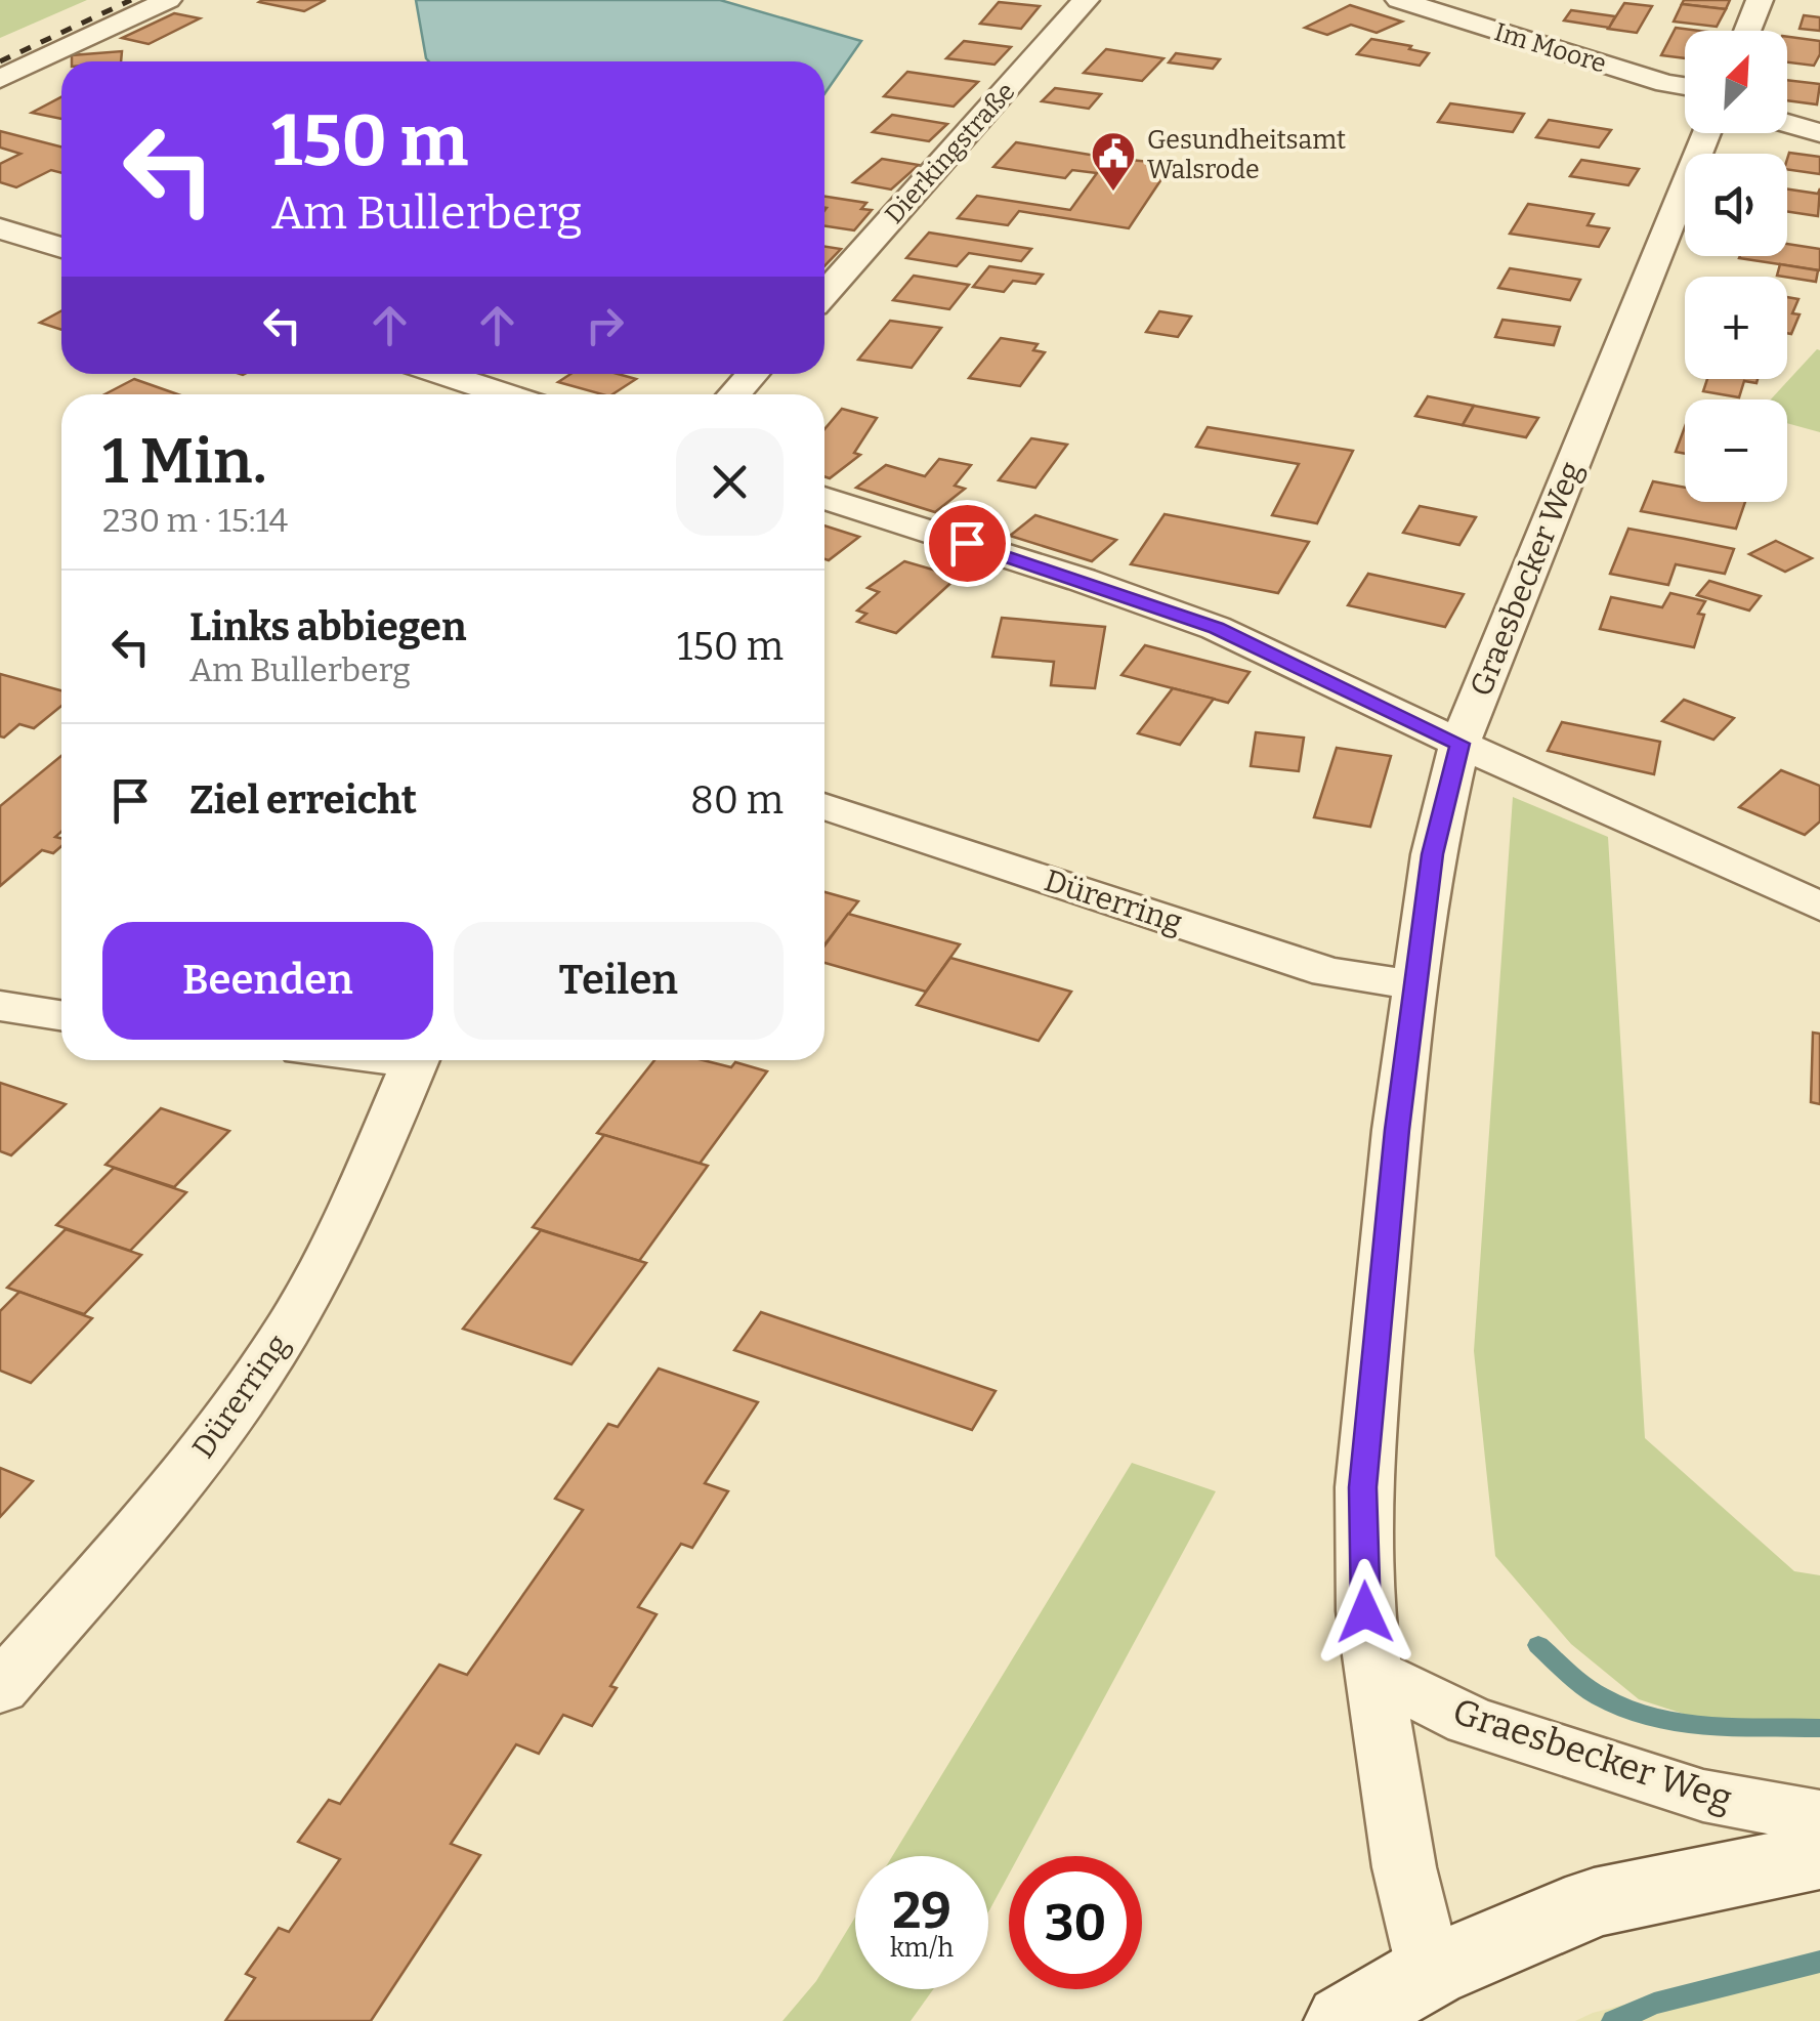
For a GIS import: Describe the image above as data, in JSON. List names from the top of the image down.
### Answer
{
  "streets": {
    "street": [
      "Im Moore",
      "Dierkingstraße",
      "Graesbecker Weg",
      "Dürerring"
    ]
  },
  "crossings": [
    ["Graesbecker Weg", "Dürerring"]
  ],
  "places": {
    "public building": ["Gesundheitsamt Walsrode"]
  },
  "north": "top right",
  "page": {
    "map_buttons": ["+", "−"],
    "turn": ["150 m", "Am Bullerberg"],
    "heading": ["1 Min.", "230 m · 15:14"],
    "list": [
      {
        "name": "Links abbiegen",
        "note": "Am Bullerberg",
        "value": "150 m"
      },
      {
        "name": "Ziel erreicht",
        "value": "80 m"
      }
    ],
    "buttons": ["Beenden", "Teilen"],
    "speed": "29 km/h",
    "limit": "30"
  }
}
